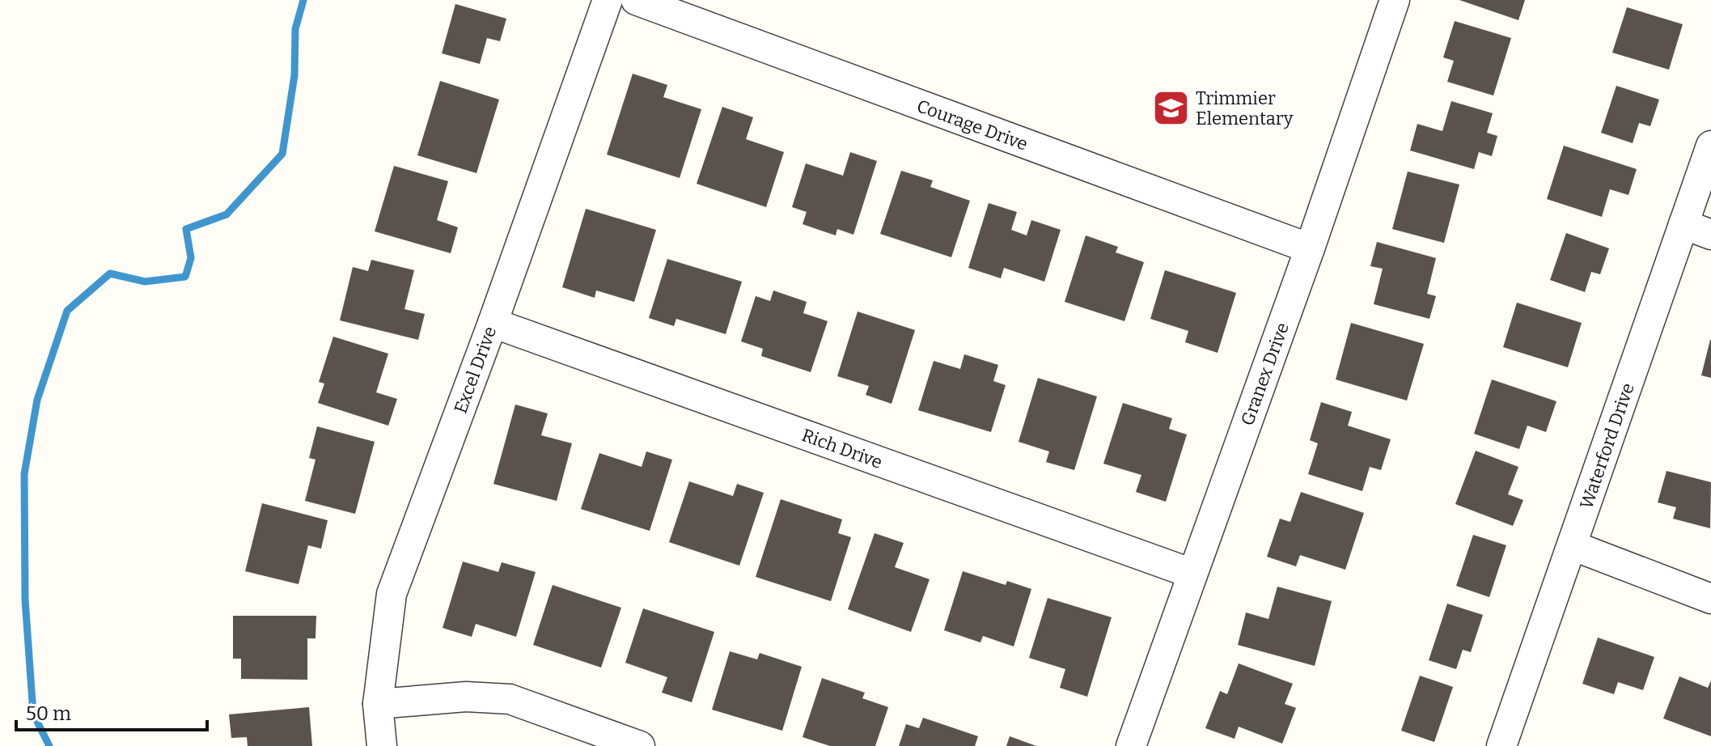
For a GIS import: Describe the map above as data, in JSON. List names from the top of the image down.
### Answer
{
  "streets": {
    "street": [
      "Courage Drive",
      "Excel Drive",
      "Granex Drive",
      "Waterford Drive",
      "Rich Drive"
    ]
  },
  "crossings": [
    ["Courage Drive", "Granex Drive"],
    ["Excel Drive", "Rich Drive"],
    ["Granex Drive", "Rich Drive"]
  ],
  "places": {
    "school or university": ["Trimmier Elementary"]
  },
  "scale_bar": "50 m"
}
